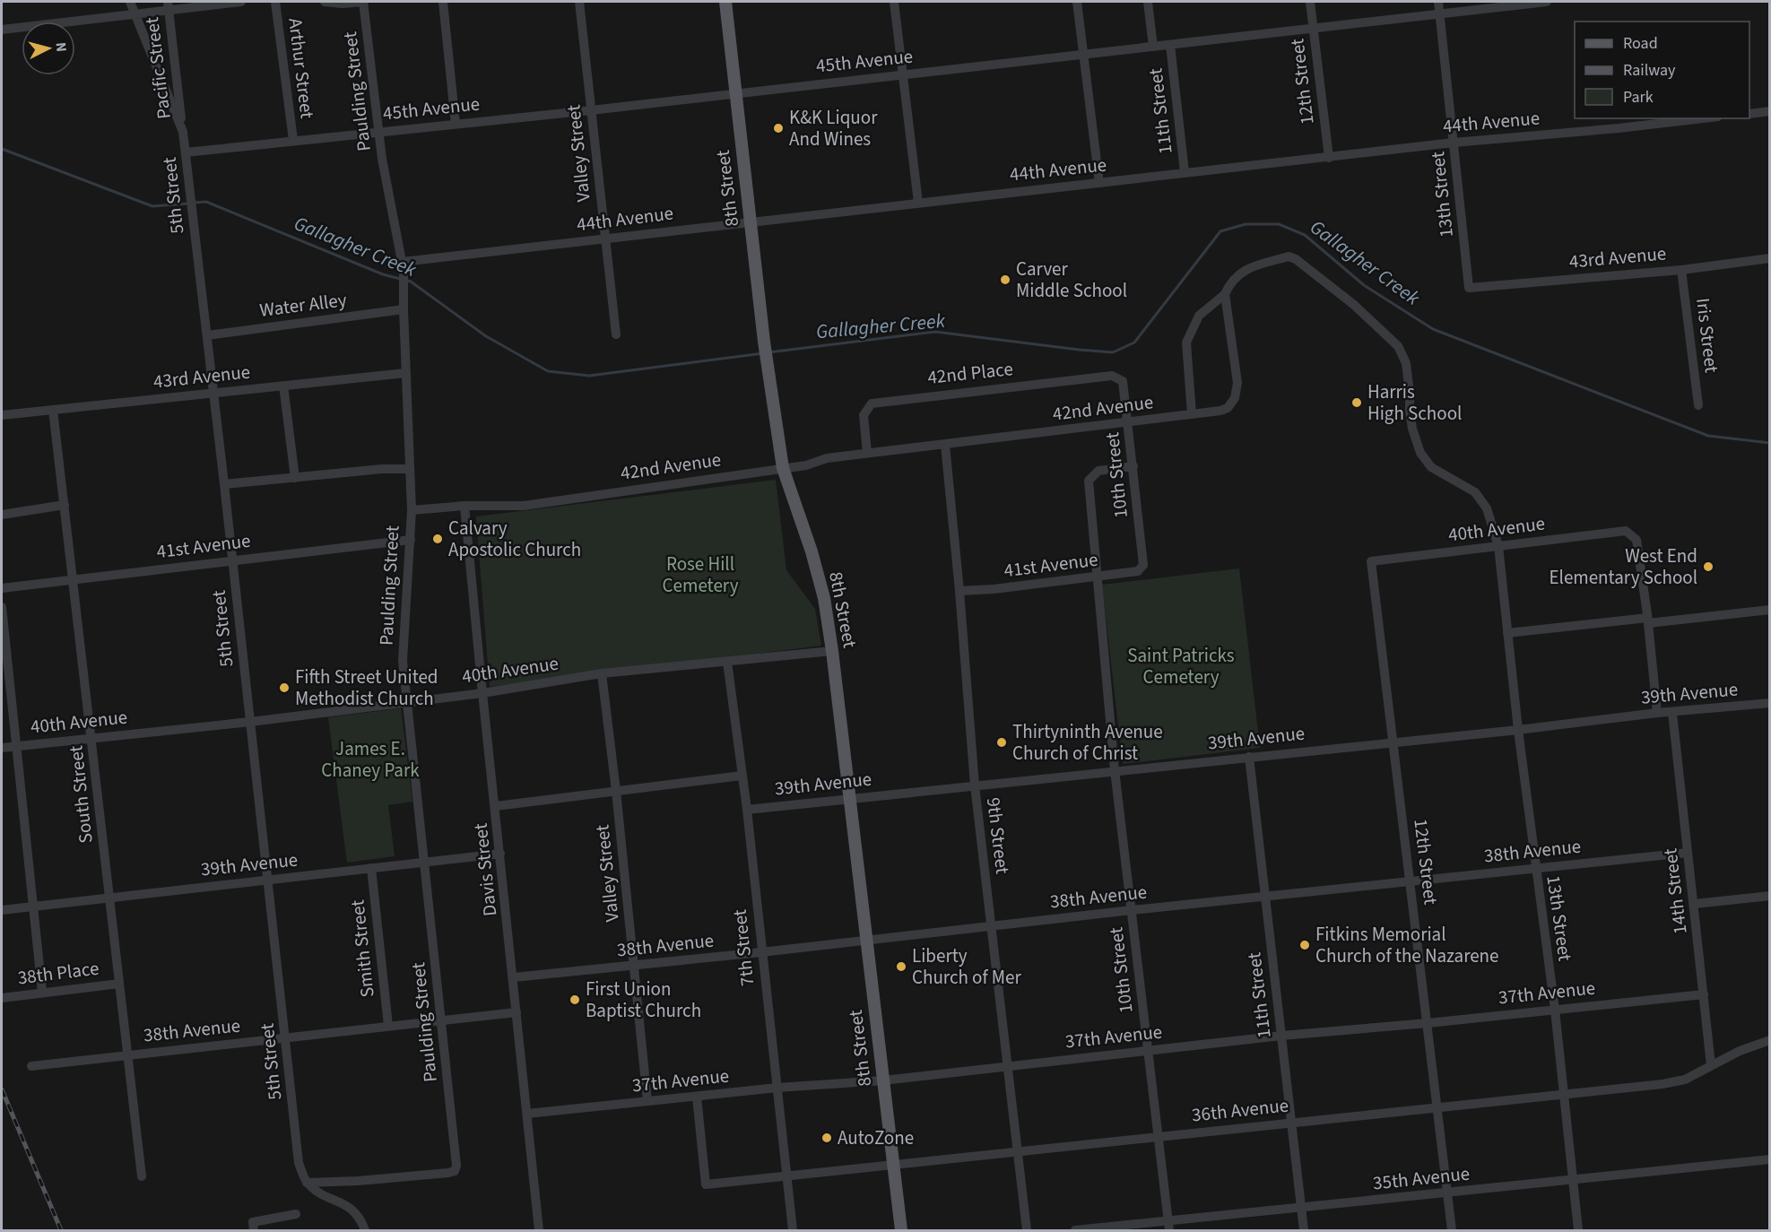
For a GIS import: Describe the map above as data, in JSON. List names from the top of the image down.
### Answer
{
  "streets": {
    "main road": ["8th Street"],
    "street": [
      "45th Avenue",
      "Pacific Street",
      "Arthur Street",
      "12th Street",
      "Paulding Street",
      "11th Street",
      "44th Avenue",
      "Valley Street",
      "13th Street",
      "5th Street",
      "43rd Avenue",
      "Water Alley",
      "Iris Street",
      "42nd Place",
      "42nd Avenue",
      "10th Street",
      "40th Avenue",
      "41st Avenue",
      "39th Avenue",
      "South Street",
      "9th Street",
      "38th Avenue",
      "Davis Street",
      "14th Street",
      "7th Street",
      "Smith Street",
      "38th Place",
      "37th Avenue",
      "36th Avenue",
      "35th Avenue"
    ]
  },
  "crossings": [
    ["45th Avenue", "Arthur Street"],
    ["45th Avenue", "12th Street"],
    ["45th Avenue", "Paulding Street"],
    ["45th Avenue", "11th Street"],
    ["45th Avenue", "Valley Street"],
    ["45th Avenue", "8th Street"],
    ["45th Avenue", "13th Street"],
    ["45th Avenue", "5th Street"],
    ["Pacific Street", "5th Street"],
    ["12th Street", "44th Avenue"],
    ["12th Street", "40th Avenue"],
    ["12th Street", "39th Avenue"],
    ["12th Street", "38th Avenue"],
    ["12th Street", "37th Avenue"],
    ["12th Street", "36th Avenue"],
    ["12th Street", "35th Avenue"],
    ["Paulding Street", "44th Avenue"],
    ["Paulding Street", "5th Street"],
    ["Paulding Street", "43rd Avenue"],
    ["Paulding Street", "Water Alley"],
    ["Paulding Street", "42nd Avenue"],
    ["Paulding Street", "40th Avenue"],
    ["Paulding Street", "41st Avenue"],
    ["Paulding Street", "39th Avenue"],
    ["Paulding Street", "38th Avenue"],
    ["11th Street", "44th Avenue"],
    ["11th Street", "39th Avenue"],
    ["11th Street", "38th Avenue"],
    ["11th Street", "37th Avenue"],
    ["11th Street", "36th Avenue"],
    ["11th Street", "35th Avenue"],
    ["44th Avenue", "Valley Street"],
    ["44th Avenue", "8th Street"],
    ["44th Avenue", "13th Street"],
    ["Valley Street", "40th Avenue"],
    ["Valley Street", "38th Avenue"],
    ["Valley Street", "37th Avenue"],
    ["8th Street", "42nd Avenue"],
    ["8th Street", "40th Avenue"],
    ["8th Street", "39th Avenue"],
    ["8th Street", "38th Avenue"],
    ["8th Street", "37th Avenue"],
    ["8th Street", "36th Avenue"],
    ["13th Street", "43rd Avenue"],
    ["13th Street", "40th Avenue"],
    ["13th Street", "39th Avenue"],
    ["13th Street", "38th Avenue"],
    ["13th Street", "37th Avenue"],
    ["13th Street", "36th Avenue"],
    ["13th Street", "35th Avenue"],
    ["5th Street", "43rd Avenue"],
    ["5th Street", "Water Alley"],
    ["5th Street", "40th Avenue"],
    ["5th Street", "41st Avenue"],
    ["5th Street", "39th Avenue"],
    ["5th Street", "38th Avenue"],
    ["43rd Avenue", "Iris Street"],
    ["43rd Avenue", "South Street"],
    ["42nd Place", "42nd Avenue"],
    ["42nd Place", "10th Street"],
    ["42nd Avenue", "10th Street"],
    ["42nd Avenue", "9th Street"],
    ["42nd Avenue", "Davis Street"],
    ["10th Street", "41st Avenue"],
    ["10th Street", "39th Avenue"],
    ["10th Street", "38th Avenue"],
    ["10th Street", "37th Avenue"],
    ["10th Street", "36th Avenue"],
    ["10th Street", "35th Avenue"],
    ["40th Avenue", "South Street"],
    ["40th Avenue", "Davis Street"],
    ["40th Avenue", "7th Street"],
    ["41st Avenue", "South Street"],
    ["41st Avenue", "9th Street"],
    ["39th Avenue", "South Street"],
    ["39th Avenue", "9th Street"],
    ["39th Avenue", "Davis Street"],
    ["39th Avenue", "14th Street"],
    ["39th Avenue", "7th Street"],
    ["39th Avenue", "Smith Street"],
    ["South Street", "38th Avenue"],
    ["South Street", "38th Place"],
    ["9th Street", "38th Avenue"],
    ["9th Street", "37th Avenue"],
    ["9th Street", "36th Avenue"],
    ["38th Avenue", "Davis Street"],
    ["38th Avenue", "14th Street"],
    ["38th Avenue", "7th Street"],
    ["38th Avenue", "Smith Street"],
    ["Davis Street", "37th Avenue"],
    ["14th Street", "37th Avenue"],
    ["14th Street", "36th Avenue"],
    ["7th Street", "37th Avenue"],
    ["7th Street", "36th Avenue"],
    ["37th Avenue", "36th Avenue"]
  ],
  "water": ["Gallagher Creek"],
  "parks": ["Rose Hill Cemetery", "Saint Patricks Cemetery", "James E. Chaney Park"],
  "places": [
    "K&K Liquor And Wines",
    "Carver Middle School",
    "Harris High School",
    "Calvary Apostolic Church",
    "West End Elementary School",
    "Fifth Street United Methodist Church",
    "Thirtyninth Avenue Church of Christ",
    "Fitkins Memorial Church of the Nazarene",
    "Liberty Church of Mer",
    "First Union Baptist Church",
    "AutoZone"
  ],
  "legend": ["Road", "Railway", "Park"],
  "north": "right"
}
